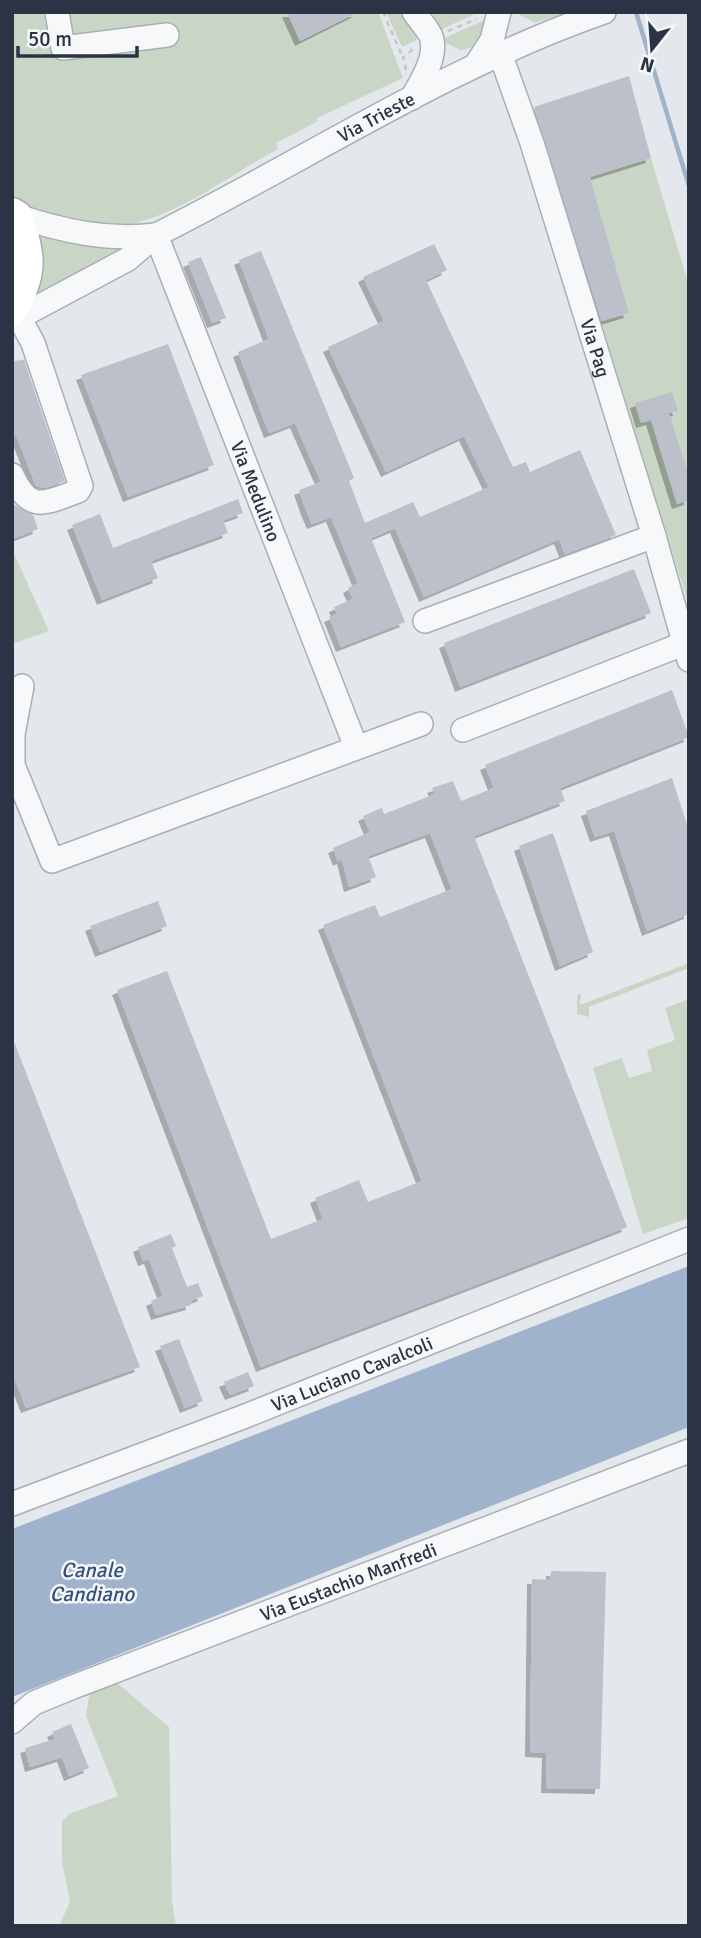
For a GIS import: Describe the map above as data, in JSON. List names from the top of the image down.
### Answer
{
  "streets": {
    "street": [
      "Via Trieste",
      "Via Pag",
      "Via Medulino",
      "Via Luciano Cavalcoli",
      "Via Eustachio Manfredi"
    ]
  },
  "crossings": [
    ["Via Trieste", "Via Pag"],
    ["Via Trieste", "Via Medulino"]
  ],
  "water": ["Canale Candiano"],
  "scale_bar": "50 m",
  "north": "bottom"
}
